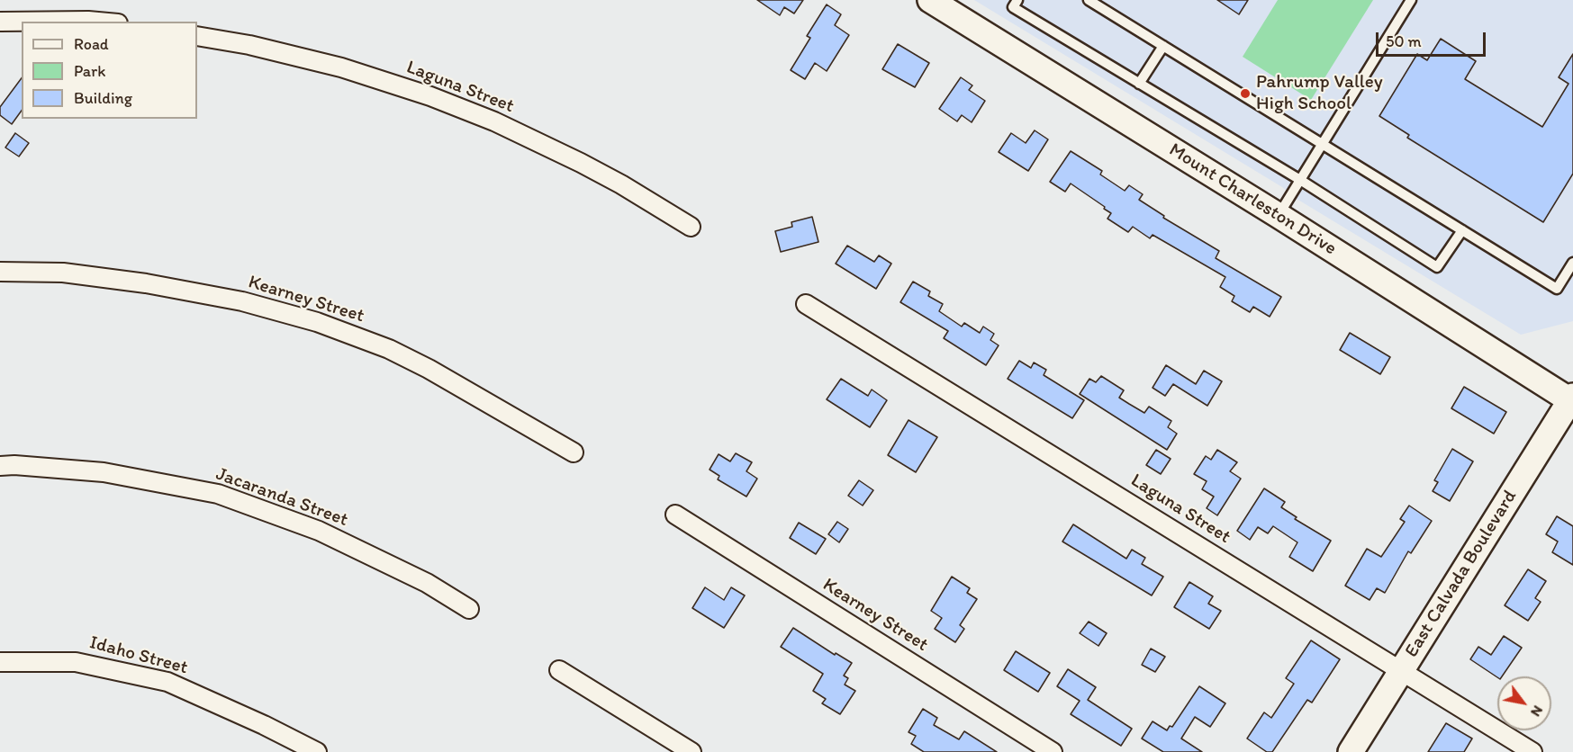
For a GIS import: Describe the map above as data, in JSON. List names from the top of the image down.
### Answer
{
  "streets": {
    "street": [
      "Laguna Street",
      "Mount Charleston Drive",
      "Kearney Street",
      "Jacaranda Street",
      "East Calvada Boulevard",
      "Idaho Street"
    ]
  },
  "crossings": [
    ["Laguna Street", "East Calvada Boulevard"],
    ["Mount Charleston Drive", "East Calvada Boulevard"]
  ],
  "places": ["Pahrump Valley High School"],
  "legend": ["Road", "Park", "Building"],
  "scale_bar": "50 m",
  "north": "bottom right"
}
